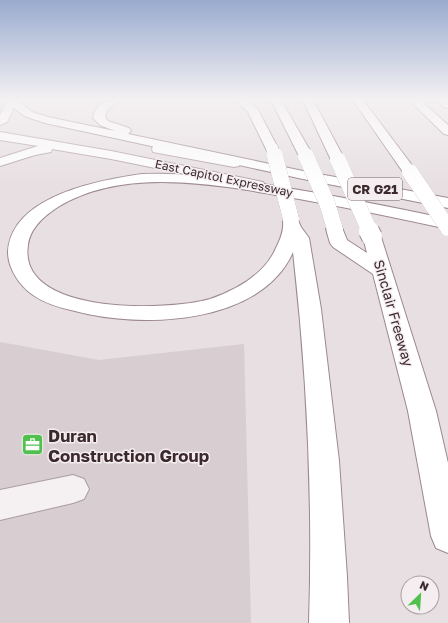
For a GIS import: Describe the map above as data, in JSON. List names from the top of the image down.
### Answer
{
  "streets": {
    "main road": ["East Capitol Expressway", "CR G21", "Sinclair Freeway"]
  },
  "places": {
    "office": ["Duran Construction Group"]
  },
  "north": "top right"
}
